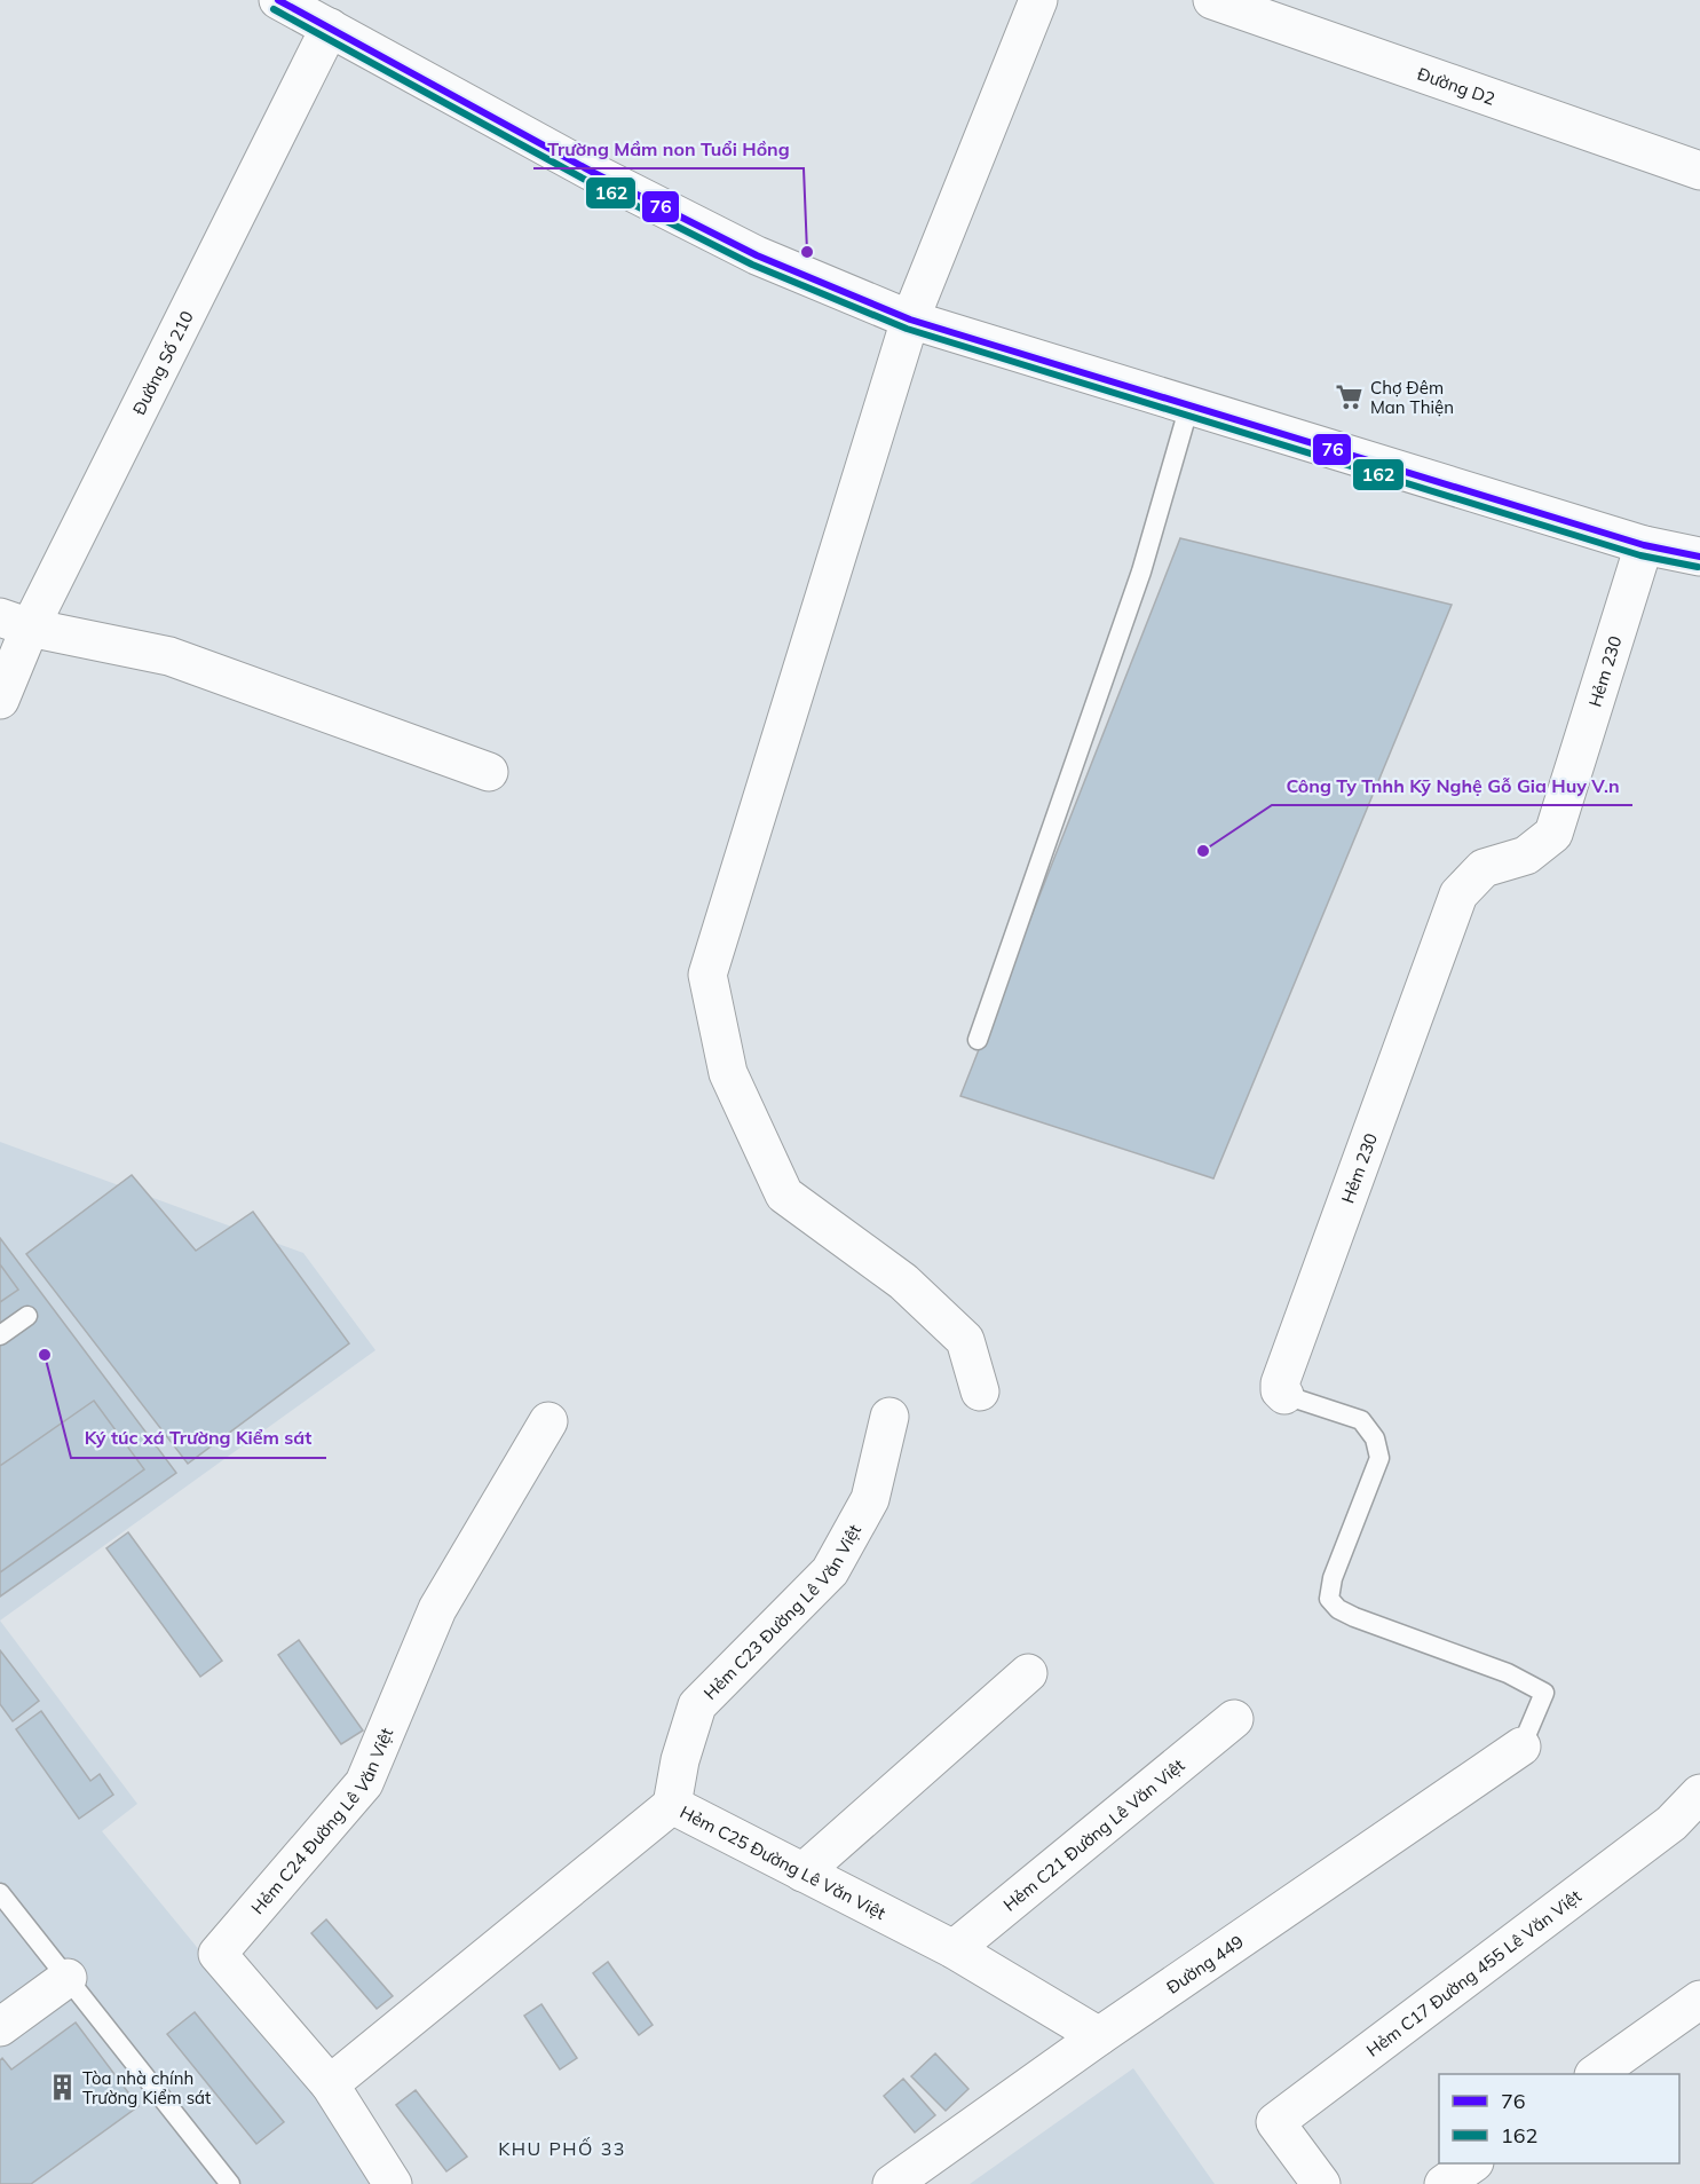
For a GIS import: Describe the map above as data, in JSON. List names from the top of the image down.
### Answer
{
  "streets": {
    "street": [
      "Đường D2",
      "Đường Số 210",
      "Hẻm 230",
      "Hẻm C23 Đường Lê Văn Việt",
      "Hẻm C24 Đường Lê Văn Việt",
      "Hẻm C21 Đường Lê Văn Việt",
      "Hẻm C25 Đường Lê Văn Việt",
      "Đường 449",
      "Hẻm C17 Đường 455 Lê Văn Việt"
    ]
  },
  "crossings": [
    ["Hẻm 230", "Đường 449"],
    ["Hẻm C23 Đường Lê Văn Việt", "Hẻm C25 Đường Lê Văn Việt"],
    ["Hẻm C24 Đường Lê Văn Việt", "Hẻm C25 Đường Lê Văn Việt"],
    ["Hẻm C21 Đường Lê Văn Việt", "Hẻm C25 Đường Lê Văn Việt"],
    ["Hẻm C25 Đường Lê Văn Việt", "Đường 449"]
  ],
  "districts": ["KHU PHỐ 33"],
  "places": {
    "other": ["Trường Mầm non Tuổi Hồng", "Công Ty Tnhh Kỹ Nghệ Gỗ Gia Huy V.n", "Ký túc xá Trường Kiểm sát"],
    "supermarket": ["Chợ Đêm Man Thiện"],
    "building": ["Tòa nhà chính Trường Kiểm sát"]
  },
  "lines": ["transit line 76", "transit line 162"],
  "legend": ["76", "162"]
}
